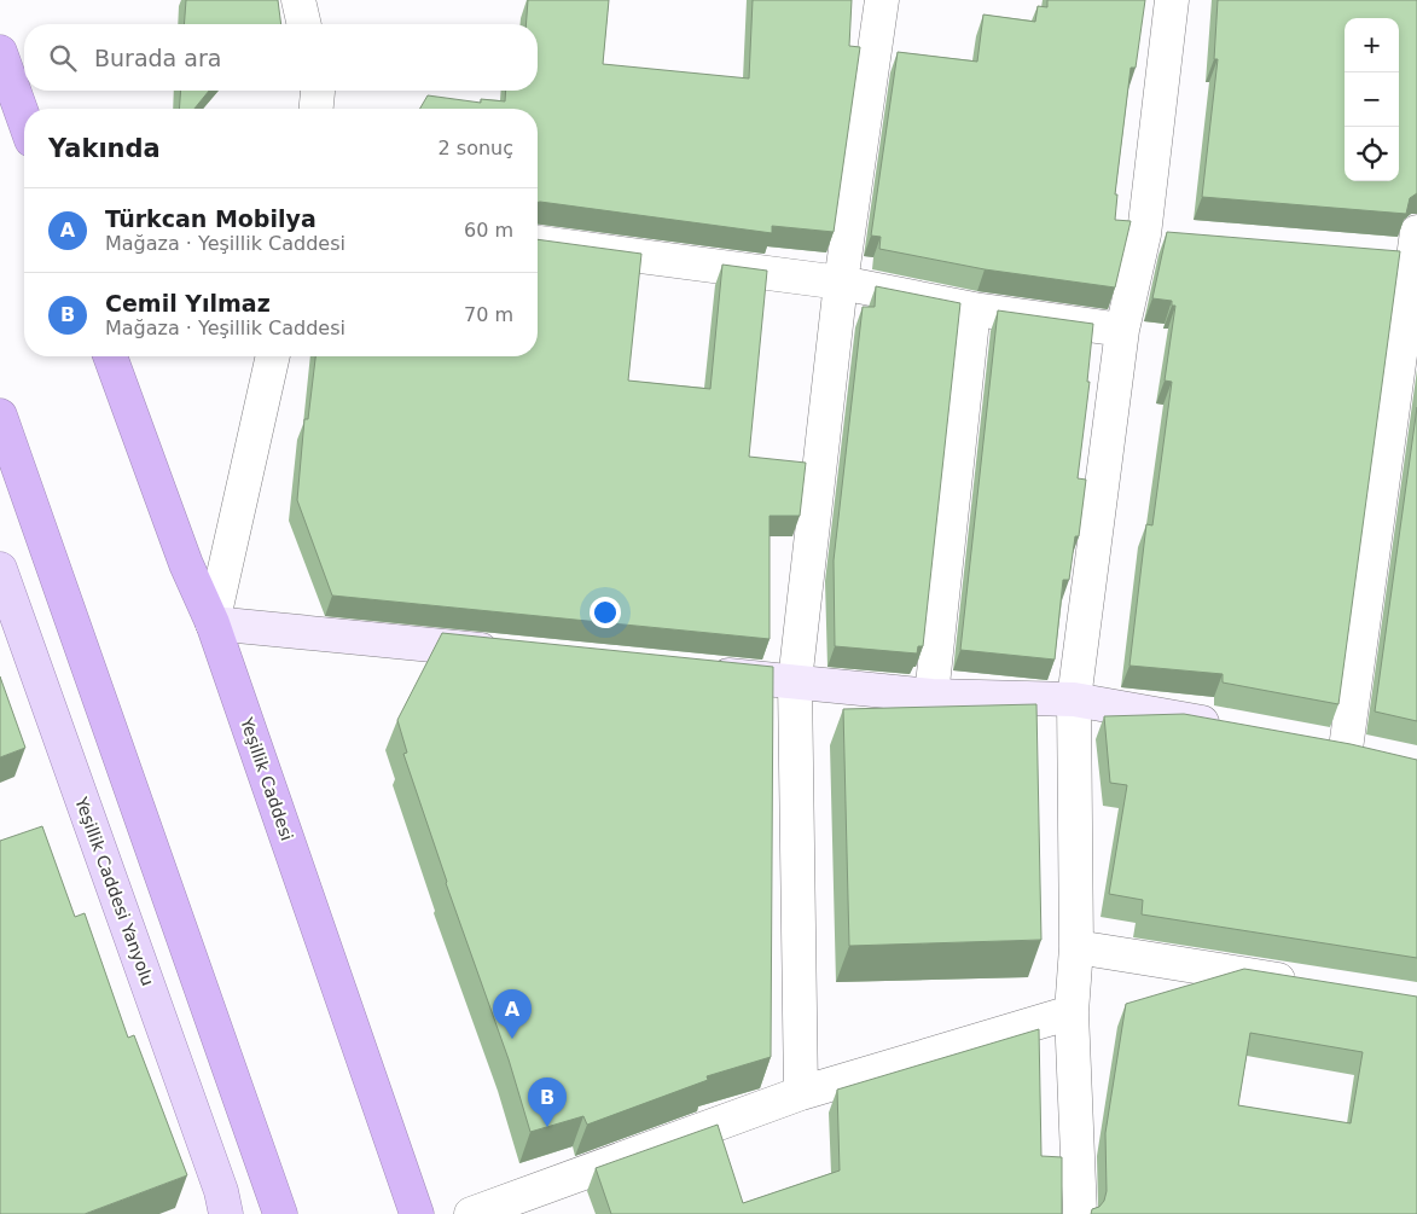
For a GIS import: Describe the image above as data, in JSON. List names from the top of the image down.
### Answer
{
  "streets": {
    "highway": ["Yeşillik Caddesi"],
    "main road": ["Yeşillik Caddesi Yanyolu"]
  },
  "page": {
    "map_buttons": ["+", "−"],
    "search": "Burada ara",
    "heading": ["Yakında", "2 sonuç"],
    "list": [
      {
        "mark": "A",
        "name": "Türkcan Mobilya",
        "note": "Mağaza · Yeşillik Caddesi",
        "value": "60 m"
      },
      {
        "mark": "B",
        "name": "Cemil Yılmaz",
        "note": "Mağaza · Yeşillik Caddesi",
        "value": "70 m"
      }
    ],
    "pins": ["A", "B"]
  }
}
